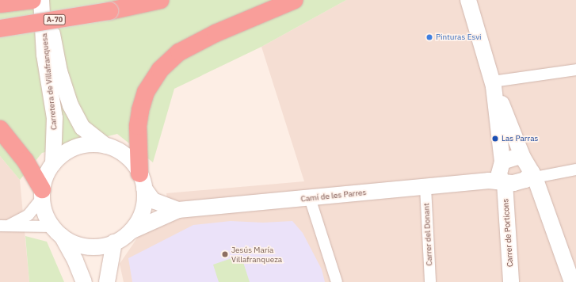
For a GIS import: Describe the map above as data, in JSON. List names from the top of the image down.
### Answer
{
  "streets": {
    "highway": ["A-70"],
    "street": [
      "Carretera de Villafranquesa",
      "Camí de les Parres",
      "Carrer de Porticons",
      "Carrer del Donant"
    ]
  },
  "crossings": [
    ["Carretera de Villafranquesa", "Camí de les Parres"],
    ["Camí de les Parres", "Carrer de Porticons"],
    ["Camí de les Parres", "Carrer del Donant"]
  ],
  "places": ["Pinturas Esvi", "Las Parras", "Jesús María Villafranqueza"]
}
